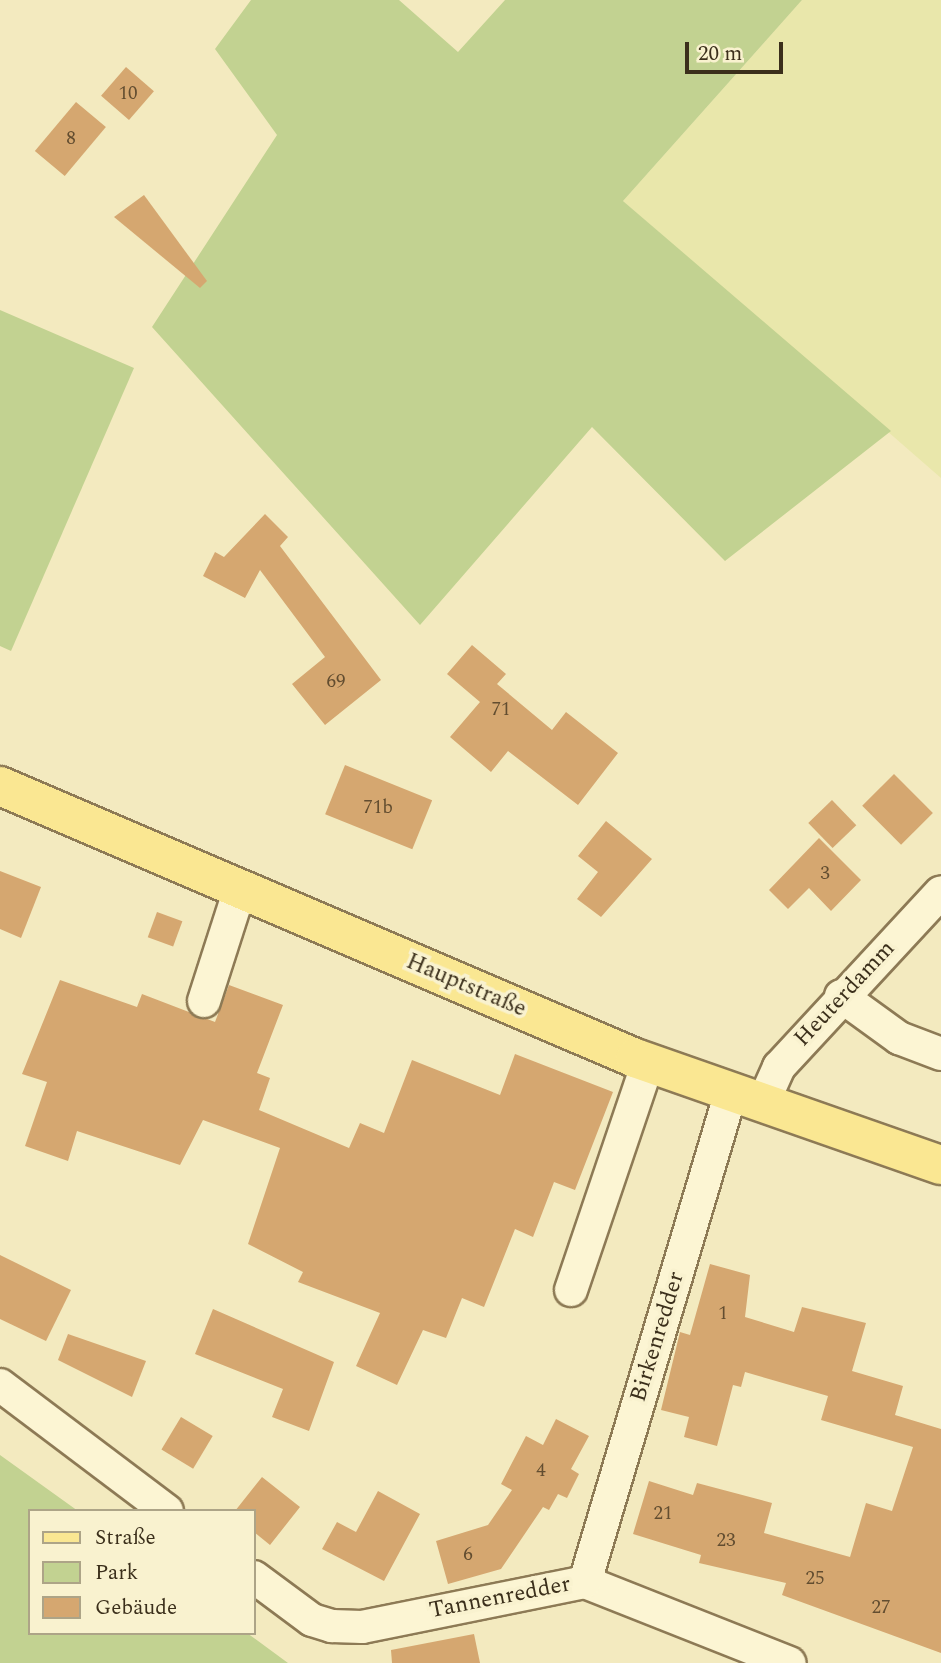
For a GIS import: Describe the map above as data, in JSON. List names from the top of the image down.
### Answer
{
  "streets": {
    "main road": ["Hauptstraße"],
    "street": ["Heuterdamm", "Birkenredder", "Tannenredder"]
  },
  "crossings": [
    ["Hauptstraße", "Heuterdamm"],
    ["Hauptstraße", "Birkenredder"],
    ["Heuterdamm", "Birkenredder"],
    ["Birkenredder", "Tannenredder"]
  ],
  "house_numbers": [
    "10",
    "8",
    "69",
    "71",
    "71b",
    "3",
    "1",
    "4",
    "21",
    "23",
    "6",
    "25",
    "27"
  ],
  "legend": ["Straße", "Park", "Gebäude"],
  "scale_bar": "20 m"
}
